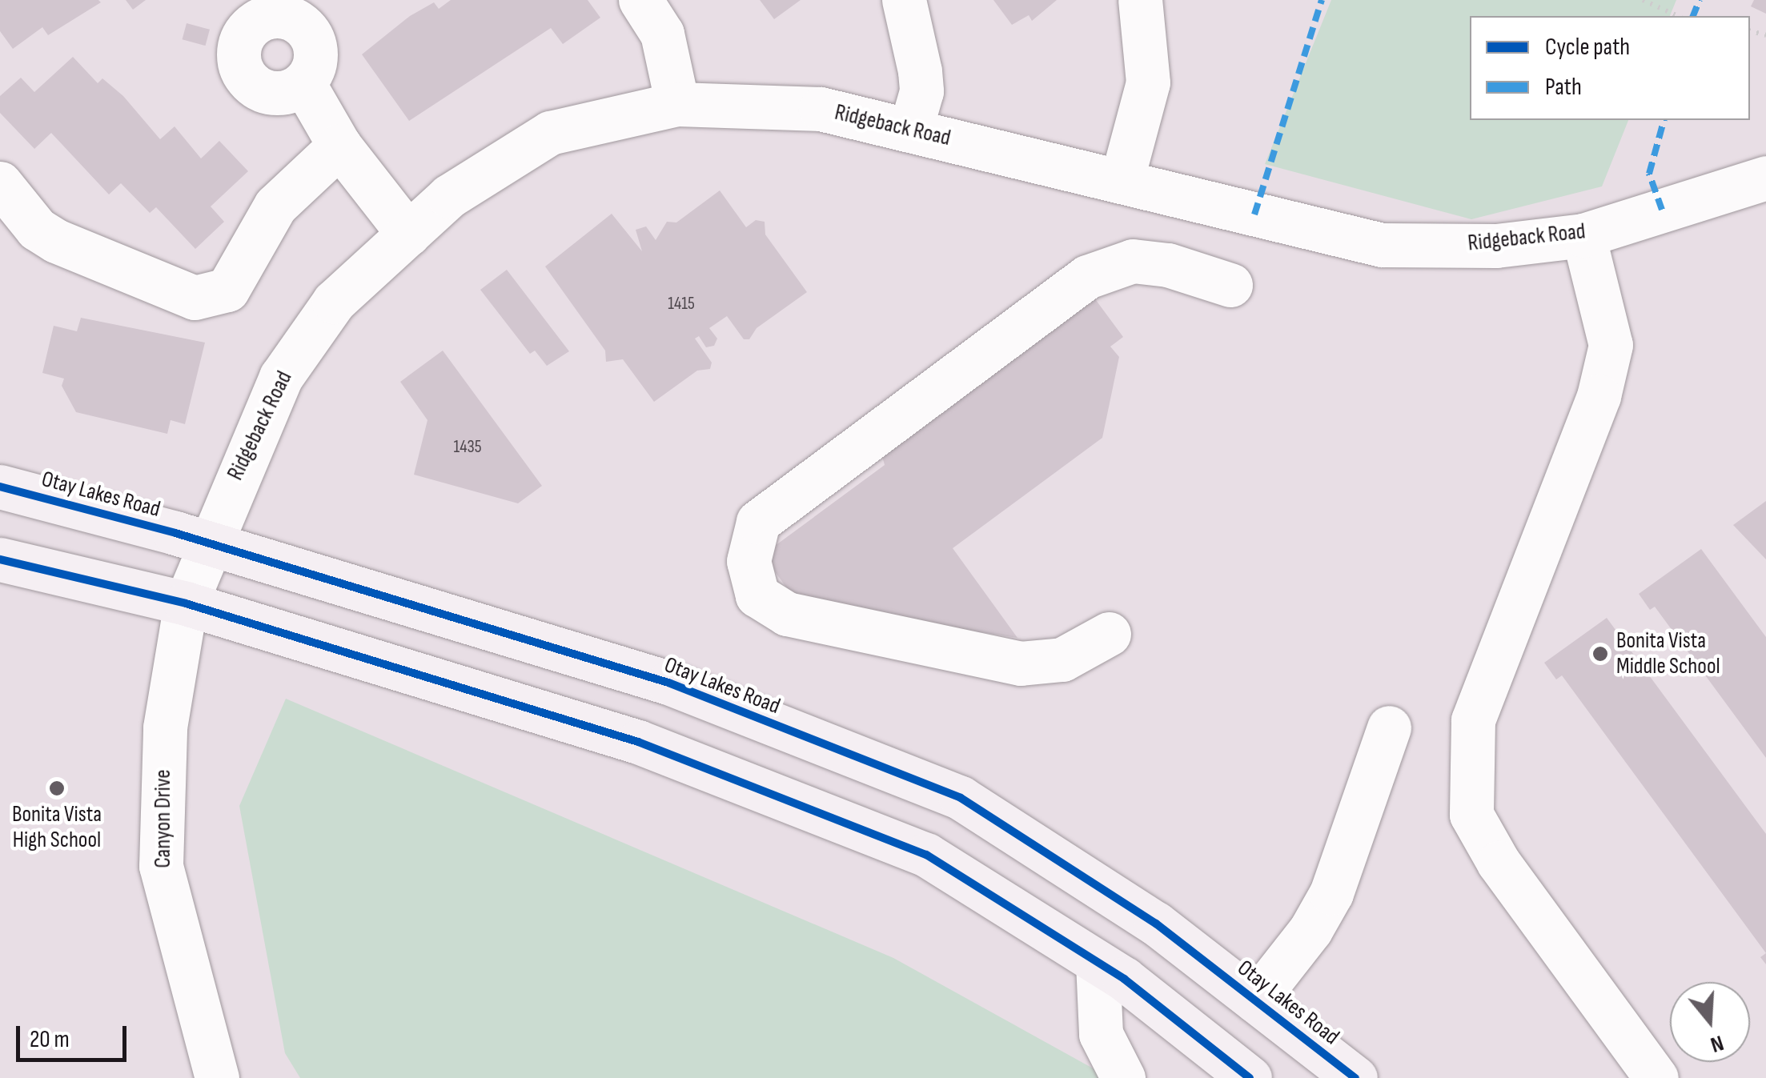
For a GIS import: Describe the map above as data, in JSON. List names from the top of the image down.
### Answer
{
  "streets": {
    "main road": ["Otay Lakes Road"],
    "street": ["Ridgeback Road", "Canyon Drive"]
  },
  "crossings": [
    ["Ridgeback Road", "Otay Lakes Road"],
    ["Ridgeback Road", "Canyon Drive"]
  ],
  "places": ["Bonita Vista Middle School", "Bonita Vista High School"],
  "house_numbers": ["1415", "1435"],
  "legend": ["Cycle path", "Path"],
  "scale_bar": "20 m",
  "north": "bottom"
}
